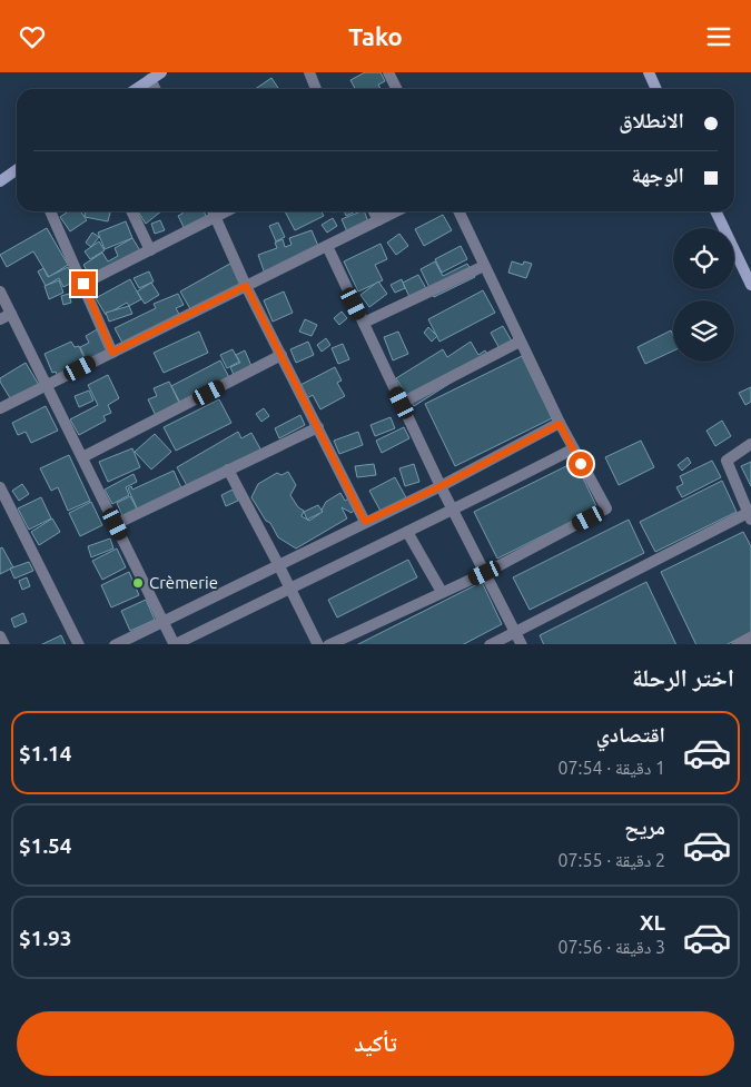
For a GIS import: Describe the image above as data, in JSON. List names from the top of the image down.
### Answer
{
  "places": ["Crèmerie"],
  "page": {
    "header": "Tako",
    "banner": ["الانطلاق", "الوجهة"],
    "heading": "اختر الرحلة",
    "list": [
      {
        "name": "اقتصادي",
        "note": "1 دقيقة · 07:54",
        "value": "$1.14"
      },
      {
        "name": "مريح",
        "note": "2 دقيقة · 07:55",
        "value": "$1.54"
      },
      {
        "name": "XL",
        "note": "3 دقيقة · 07:56",
        "value": "$1.93"
      }
    ],
    "buttons": "تأكيد"
  }
}
